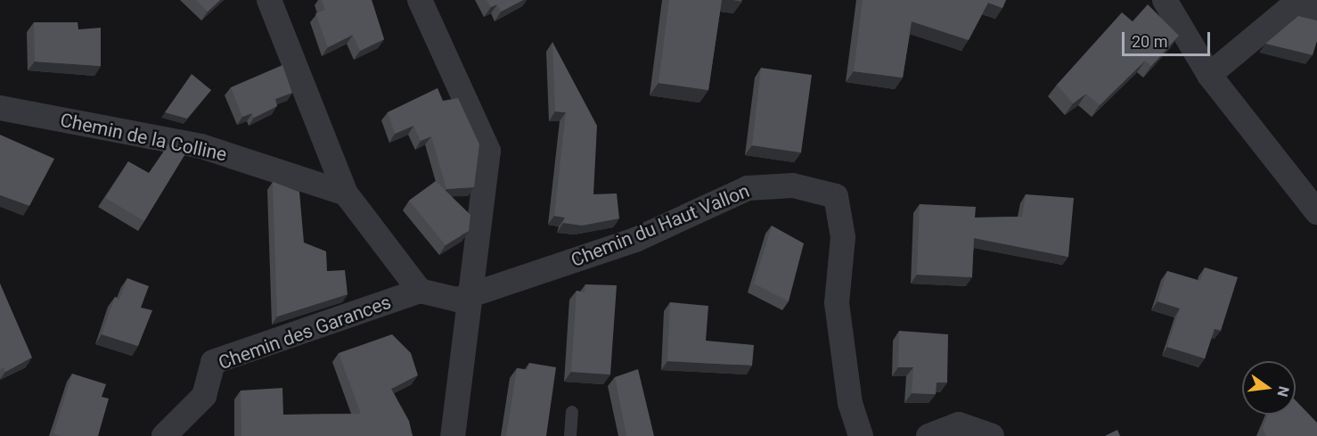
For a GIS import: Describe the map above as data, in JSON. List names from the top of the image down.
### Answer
{
  "streets": {
    "street": ["Chemin de la Colline", "Chemin du Haut Vallon", "Chemin des Garances"]
  },
  "scale_bar": "20 m",
  "north": "right"
}
